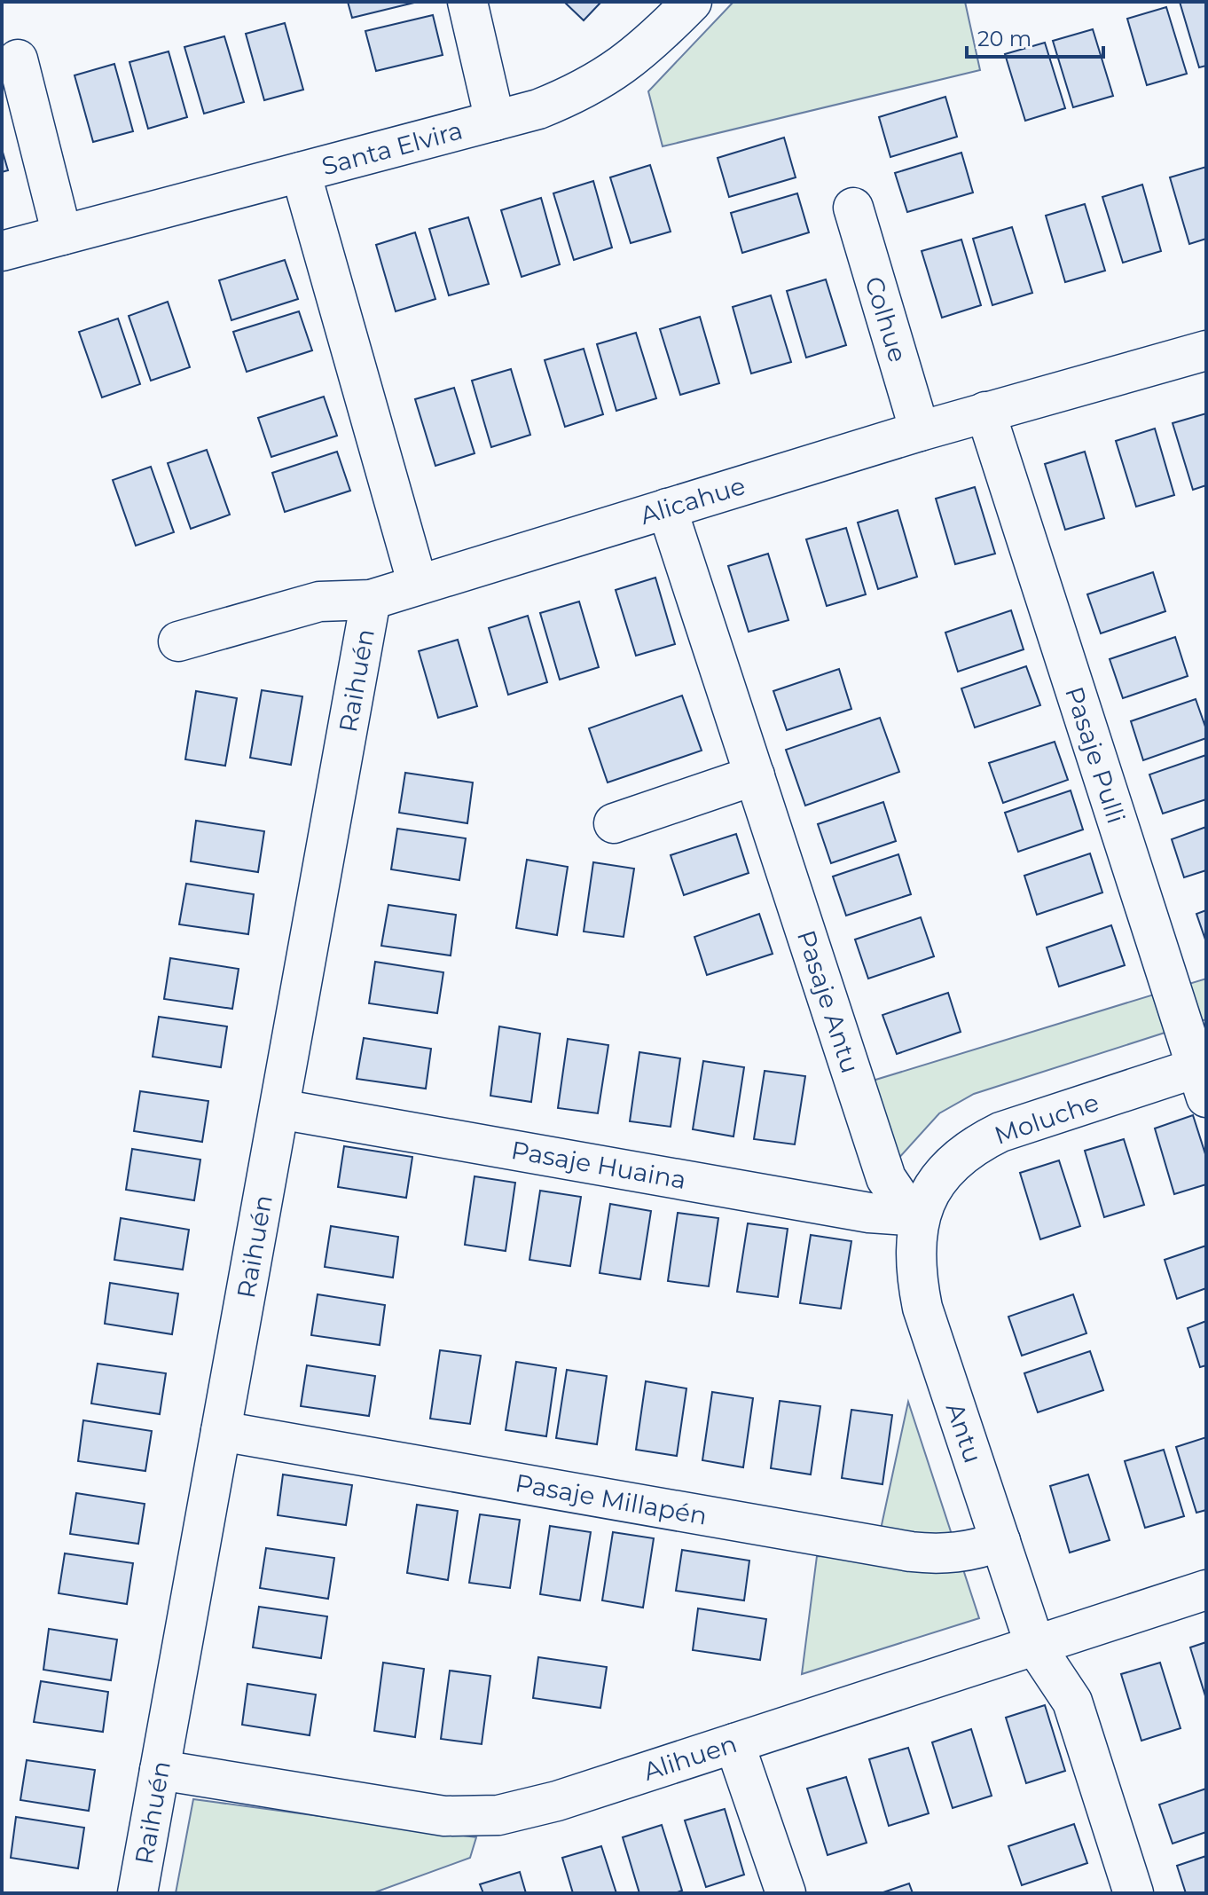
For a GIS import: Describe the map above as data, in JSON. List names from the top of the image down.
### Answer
{
  "streets": {
    "street": [
      "Santa Elvira",
      "Colhue",
      "Alicahue",
      "Raihuén",
      "Pasaje Pulli",
      "Pasaje Antu",
      "Moluche",
      "Pasaje Huaina",
      "Antu",
      "Pasaje Millapén",
      "Alihuen"
    ]
  },
  "crossings": [
    ["Colhue", "Alicahue"],
    ["Alicahue", "Raihuén"],
    ["Alicahue", "Pasaje Pulli"],
    ["Alicahue", "Pasaje Antu"],
    ["Raihuén", "Pasaje Huaina"],
    ["Raihuén", "Pasaje Millapén"],
    ["Raihuén", "Alihuen"],
    ["Pasaje Pulli", "Moluche"],
    ["Pasaje Antu", "Moluche"],
    ["Pasaje Antu", "Pasaje Huaina"],
    ["Pasaje Antu", "Antu"],
    ["Moluche", "Pasaje Huaina"],
    ["Moluche", "Antu"],
    ["Pasaje Huaina", "Antu"],
    ["Antu", "Pasaje Millapén"],
    ["Antu", "Alihuen"]
  ],
  "scale_bar": "20 m"
}
